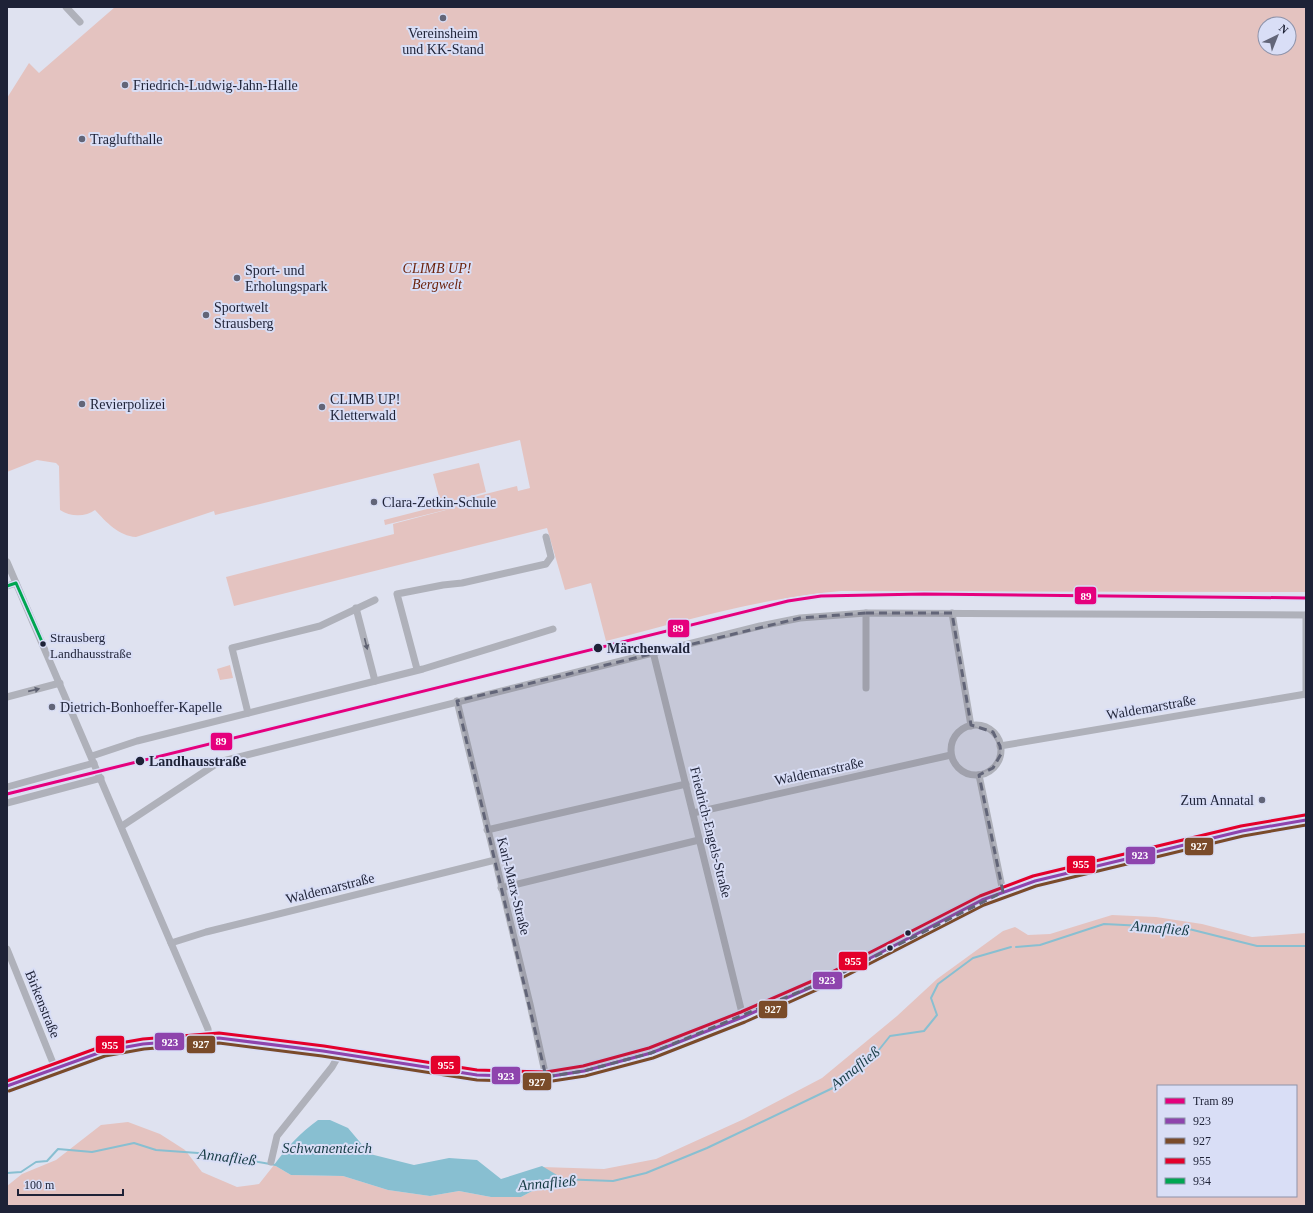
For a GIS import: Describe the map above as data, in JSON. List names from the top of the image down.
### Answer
{
  "streets": {
    "street": [
      "Waldemarstraße",
      "Friedrich-Engels-Straße",
      "Karl-Marx-Straße",
      "Birkenstraße"
    ]
  },
  "crossings": [
    ["Waldemarstraße", "Friedrich-Engels-Straße"],
    ["Waldemarstraße", "Karl-Marx-Straße"]
  ],
  "water": ["Annafließ", "Schwanenteich"],
  "parks": ["CLIMB UP! Bergwelt"],
  "places": [
    "Vereinsheim und KK-Stand",
    "Friedrich-Ludwig-Jahn-Halle",
    "Traglufthalle",
    "Sport- und Erholungspark",
    "Sportwelt Strausberg",
    "Revierpolizei",
    "CLIMB UP! Kletterwald",
    "Clara-Zetkin-Schule",
    "Strausberg Landhausstraße",
    "Märchenwald",
    "Dietrich-Bonhoeffer-Kapelle",
    "Landhausstraße",
    "Zum Annatal"
  ],
  "lines": [
    "transit line 934",
    "tram line 89",
    "transit line 955",
    "transit line 923",
    "transit line 927"
  ],
  "legend": [
    "Tram 89",
    "923",
    "927",
    "955",
    "934"
  ],
  "scale_bar": "100 m",
  "north": "top right"
}
